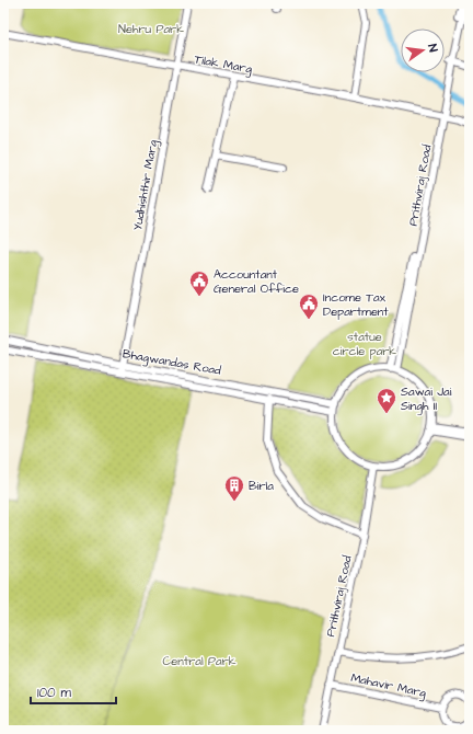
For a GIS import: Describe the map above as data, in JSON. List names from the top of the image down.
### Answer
{
  "streets": {
    "street": [
      "Tilak Marg",
      "Yudhishthir Marg",
      "Prithviraj Road",
      "Bhagwandas Road",
      "Mahavir Marg"
    ]
  },
  "crossings": [
    ["Tilak Marg", "Yudhishthir Marg"],
    ["Tilak Marg", "Prithviraj Road"],
    ["Yudhishthir Marg", "Bhagwandas Road"],
    ["Prithviraj Road", "Bhagwandas Road"],
    ["Prithviraj Road", "Mahavir Marg"]
  ],
  "parks": ["Nehru Park", "statue circle park", "Central Park"],
  "places": {
    "public building": ["Accountant General Office", "Income Tax Department"],
    "place": ["Sawai Jai Singh II"],
    "building": ["Birla"]
  },
  "scale_bar": "100 m",
  "north": "right"
}
